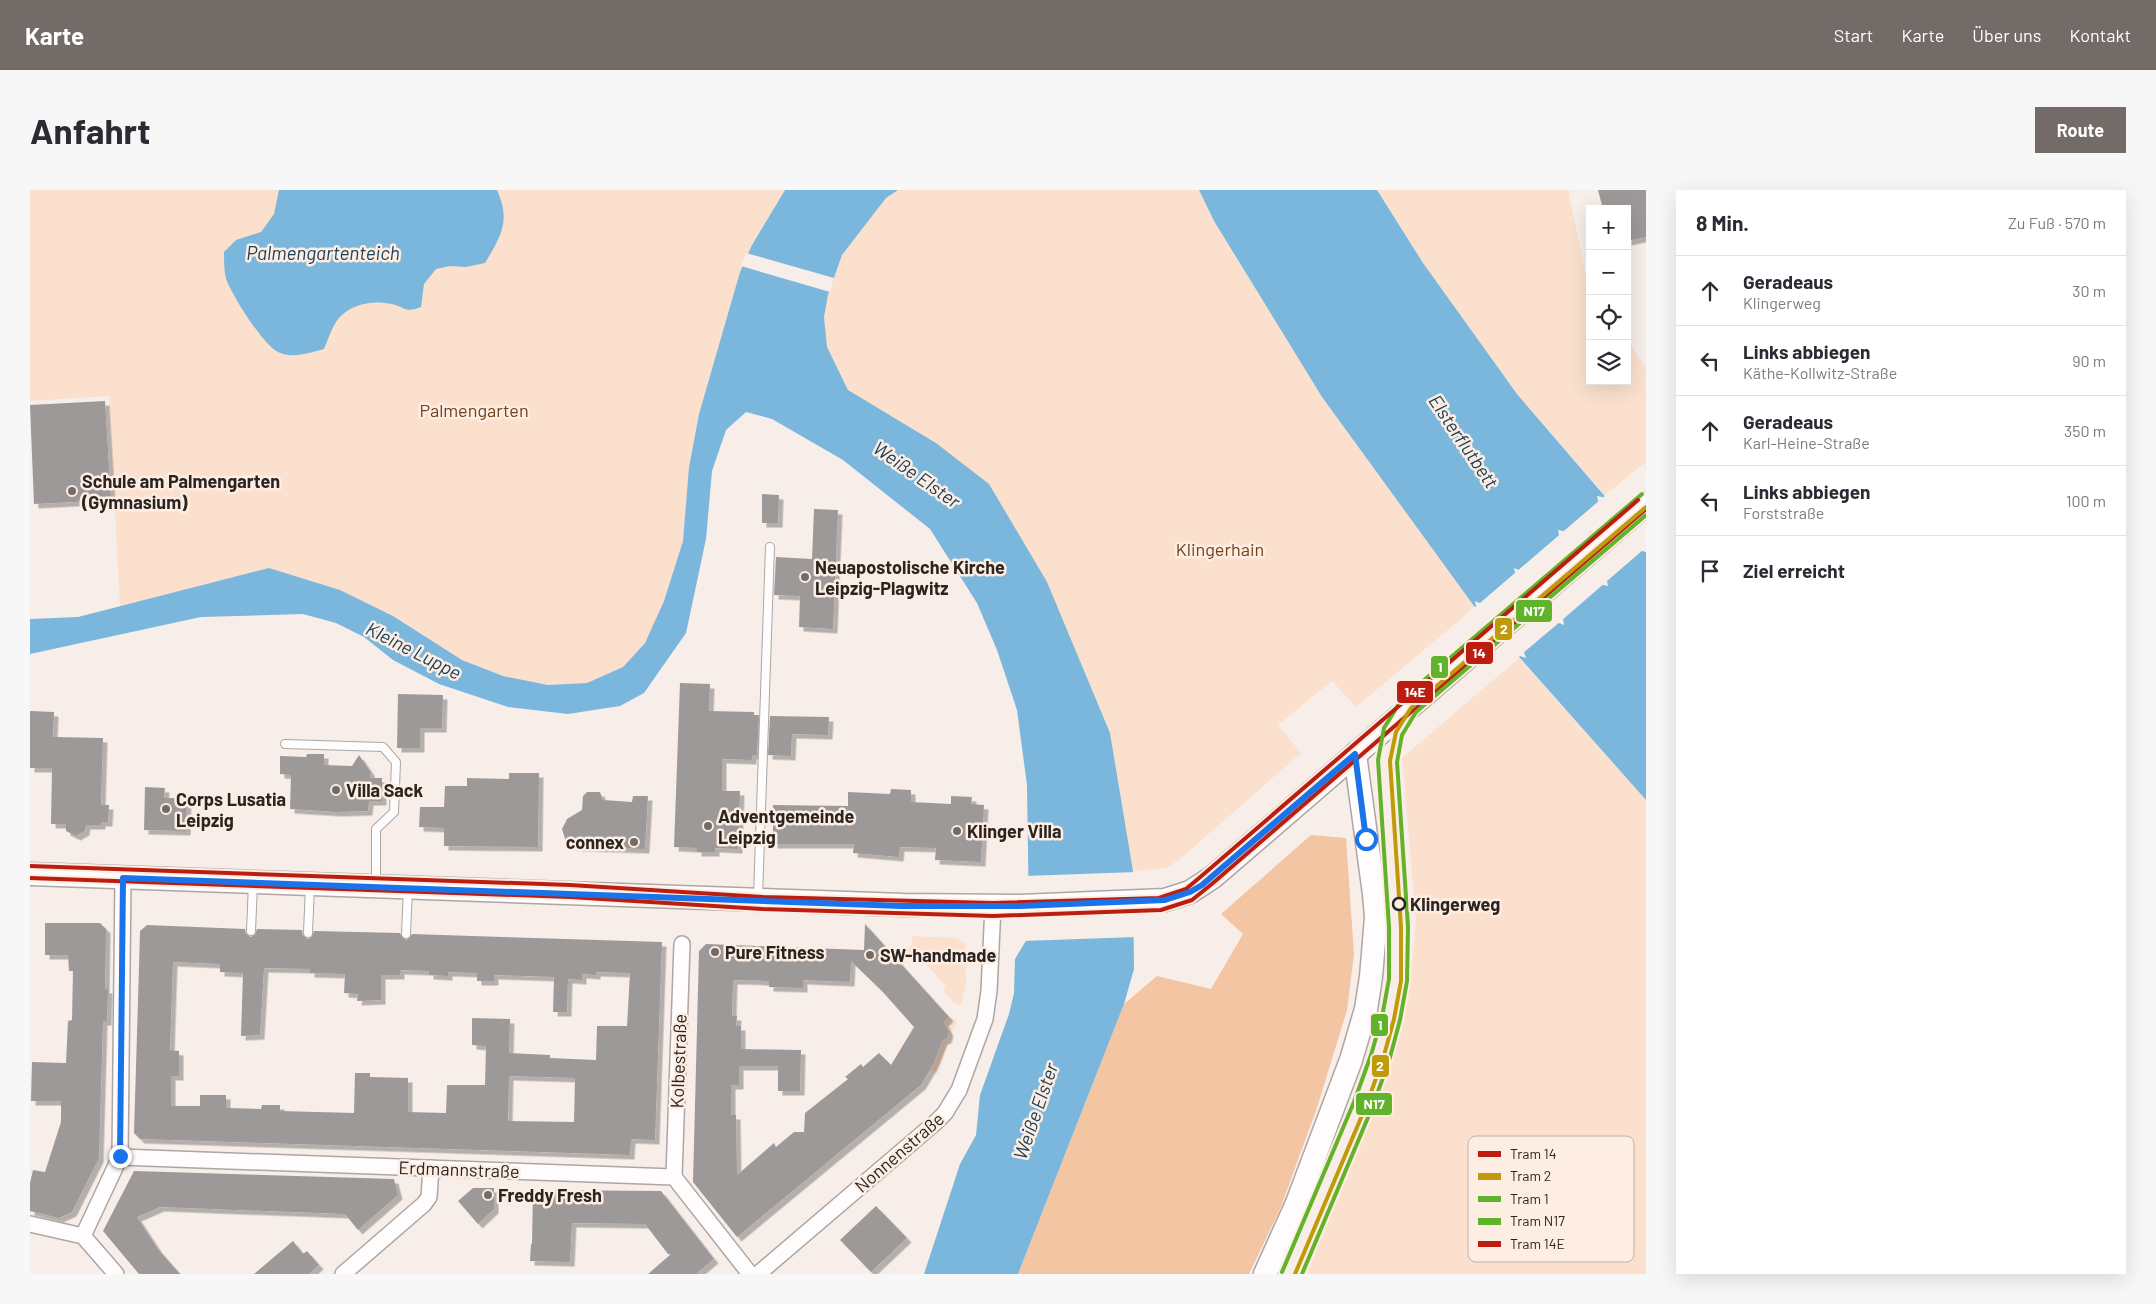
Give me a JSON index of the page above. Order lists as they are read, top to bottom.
{
  "streets": {
    "street": ["Kolbestraße", "Nonnenstraße", "Erdmannstraße"]
  },
  "crossings": [
    ["Kolbestraße", "Erdmannstraße"]
  ],
  "water": [
    "Palmengartenteich",
    "Elsterflutbett",
    "Weiße Elster",
    "Kleine Luppe"
  ],
  "parks": ["Palmengarten", "Klingerhain"],
  "places": [
    "Schule am Palmengarten (Gymnasium)",
    "Neuapostolische Kirche Leipzig-Plagwitz",
    "Villa Sack",
    "Corps Lusatia Leipzig",
    "Adventgemeinde Leipzig",
    "Klinger Villa",
    "connex",
    "Klingerweg",
    "Pure Fitness",
    "SW-handmade",
    "Freddy Fresh"
  ],
  "lines": [
    "tram line 1",
    "tram line 14E",
    "tram line 2",
    "tram line 14",
    "tram line N17"
  ],
  "legend": [
    "Tram 14",
    "Tram 2",
    "Tram 1",
    "Tram N17",
    "Tram 14E"
  ],
  "page": {
    "header": "Karte",
    "nav": [
      "Start",
      "Karte",
      "Über uns",
      "Kontakt"
    ],
    "buttons": "Route",
    "title": "Anfahrt",
    "heading": ["8 Min.", "Zu Fuß · 570 m"],
    "map_buttons": ["+", "−"],
    "list": [
      ["Geradeaus", "Klingerweg", "30 m"],
      ["Links abbiegen", "Käthe-Kollwitz-Straße", "90 m"],
      ["Geradeaus", "Karl-Heine-Straße", "350 m"],
      ["Links abbiegen", "Forststraße", "100 m"],
      "Ziel erreicht"
    ]
  }
}
